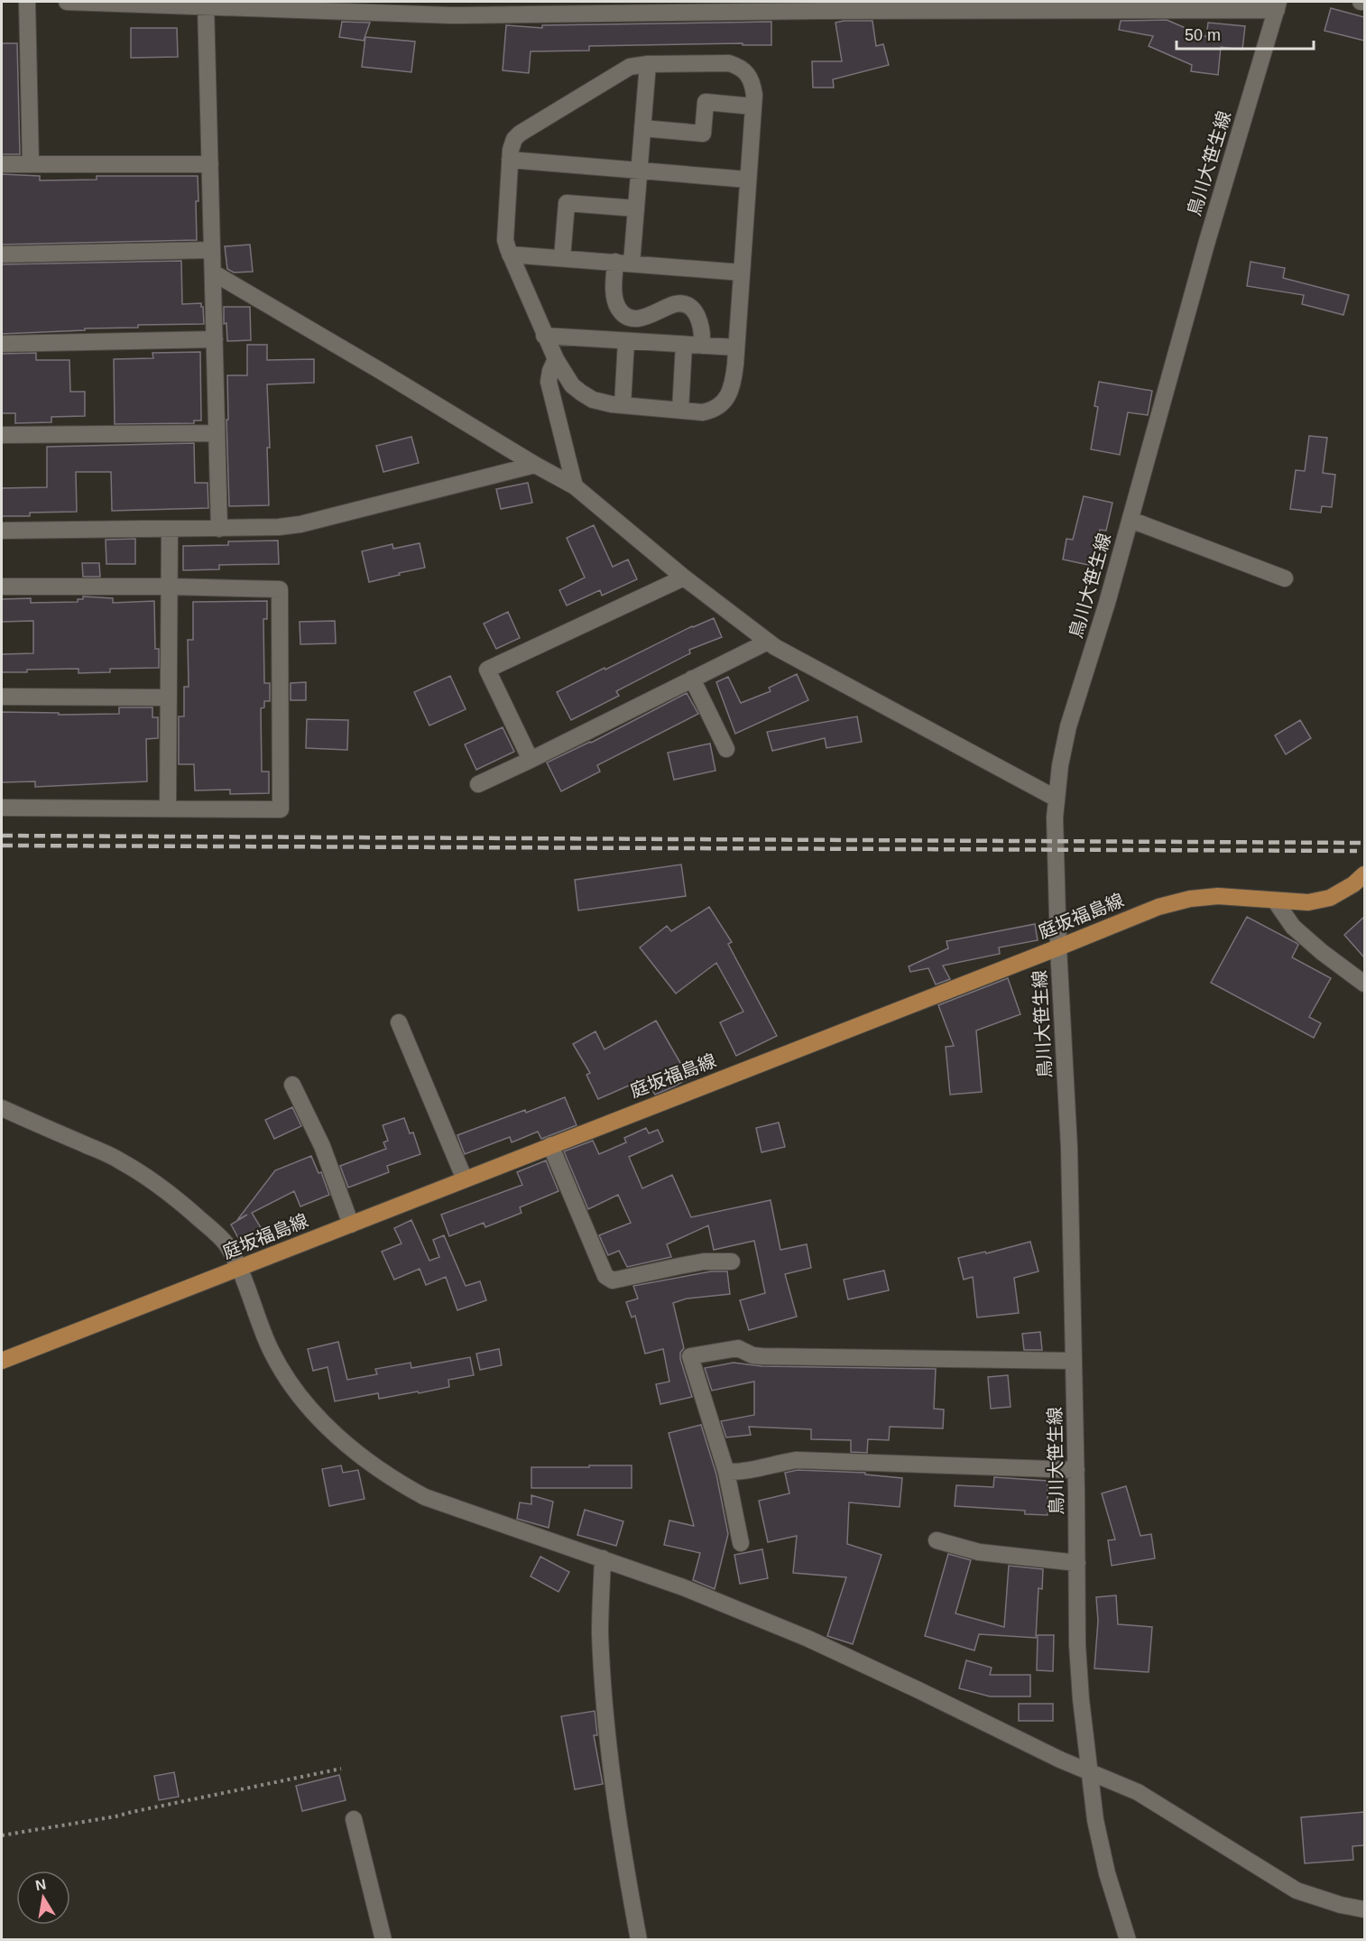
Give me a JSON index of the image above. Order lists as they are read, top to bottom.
{
  "streets": {
    "main road": ["庭坂福島線"],
    "street": ["鳥川大笹生線"]
  },
  "crossings": [
    ["鳥川大笹生線", "庭坂福島線"]
  ],
  "scale_bar": "50 m",
  "north": "top"
}
